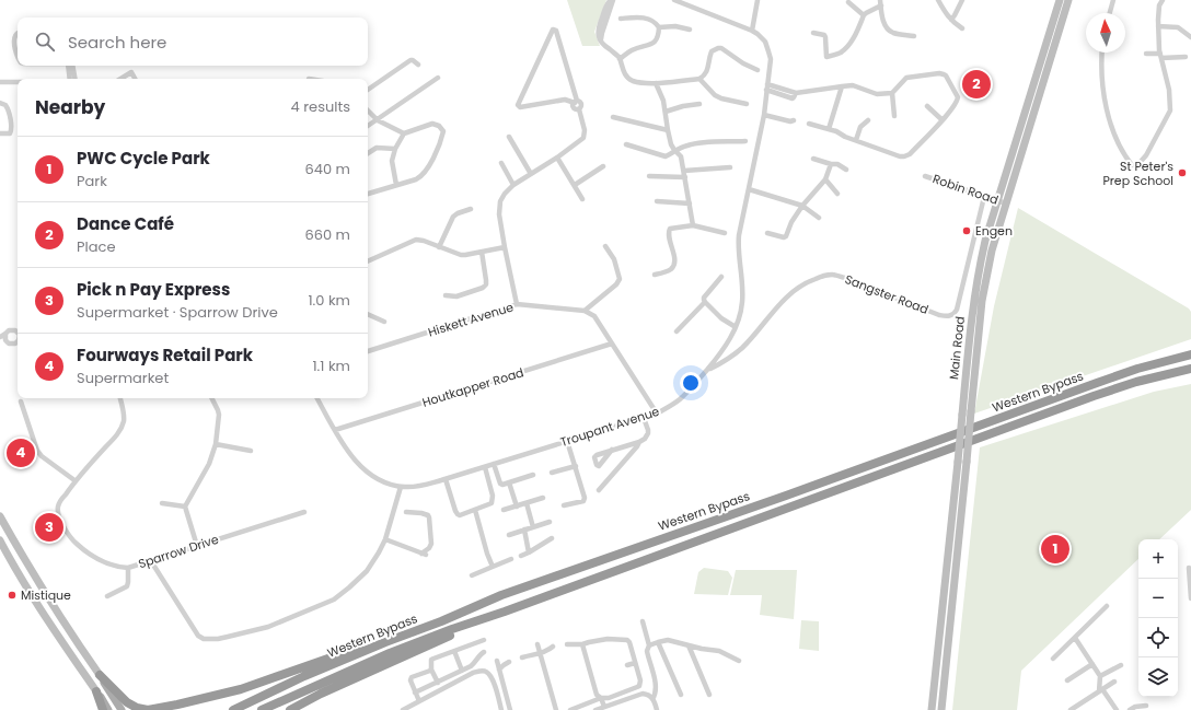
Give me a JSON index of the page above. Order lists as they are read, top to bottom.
{
  "streets": {
    "highway": ["Western Bypass"],
    "main road": ["Main Road"],
    "street": [
      "Robin Road",
      "Sangster Road",
      "Hiskett Avenue",
      "Houtkapper Road",
      "Troupant Avenue",
      "Sparrow Drive"
    ]
  },
  "crossings": [
    ["Robin Road", "Sangster Road"],
    ["Robin Road", "Main Road"],
    ["Sangster Road", "Troupant Avenue"],
    ["Houtkapper Road", "Troupant Avenue"]
  ],
  "places": ["St Peter's Prep School", "Engen", "Mistique"],
  "north": "top",
  "page": {
    "search": "Search here",
    "pins": [
      "2",
      "4",
      "3",
      "1"
    ],
    "heading": ["Nearby", "4 results"],
    "list": [
      {
        "mark": "1",
        "name": "PWC Cycle Park",
        "note": "Park",
        "value": "640 m"
      },
      {
        "mark": "2",
        "name": "Dance Café",
        "note": "Place",
        "value": "660 m"
      },
      {
        "mark": "3",
        "name": "Pick n Pay Express",
        "note": "Supermarket · Sparrow Drive",
        "value": "1.0 km"
      },
      {
        "mark": "4",
        "name": "Fourways Retail Park",
        "note": "Supermarket",
        "value": "1.1 km"
      }
    ],
    "map_buttons": ["+", "−"]
  }
}
